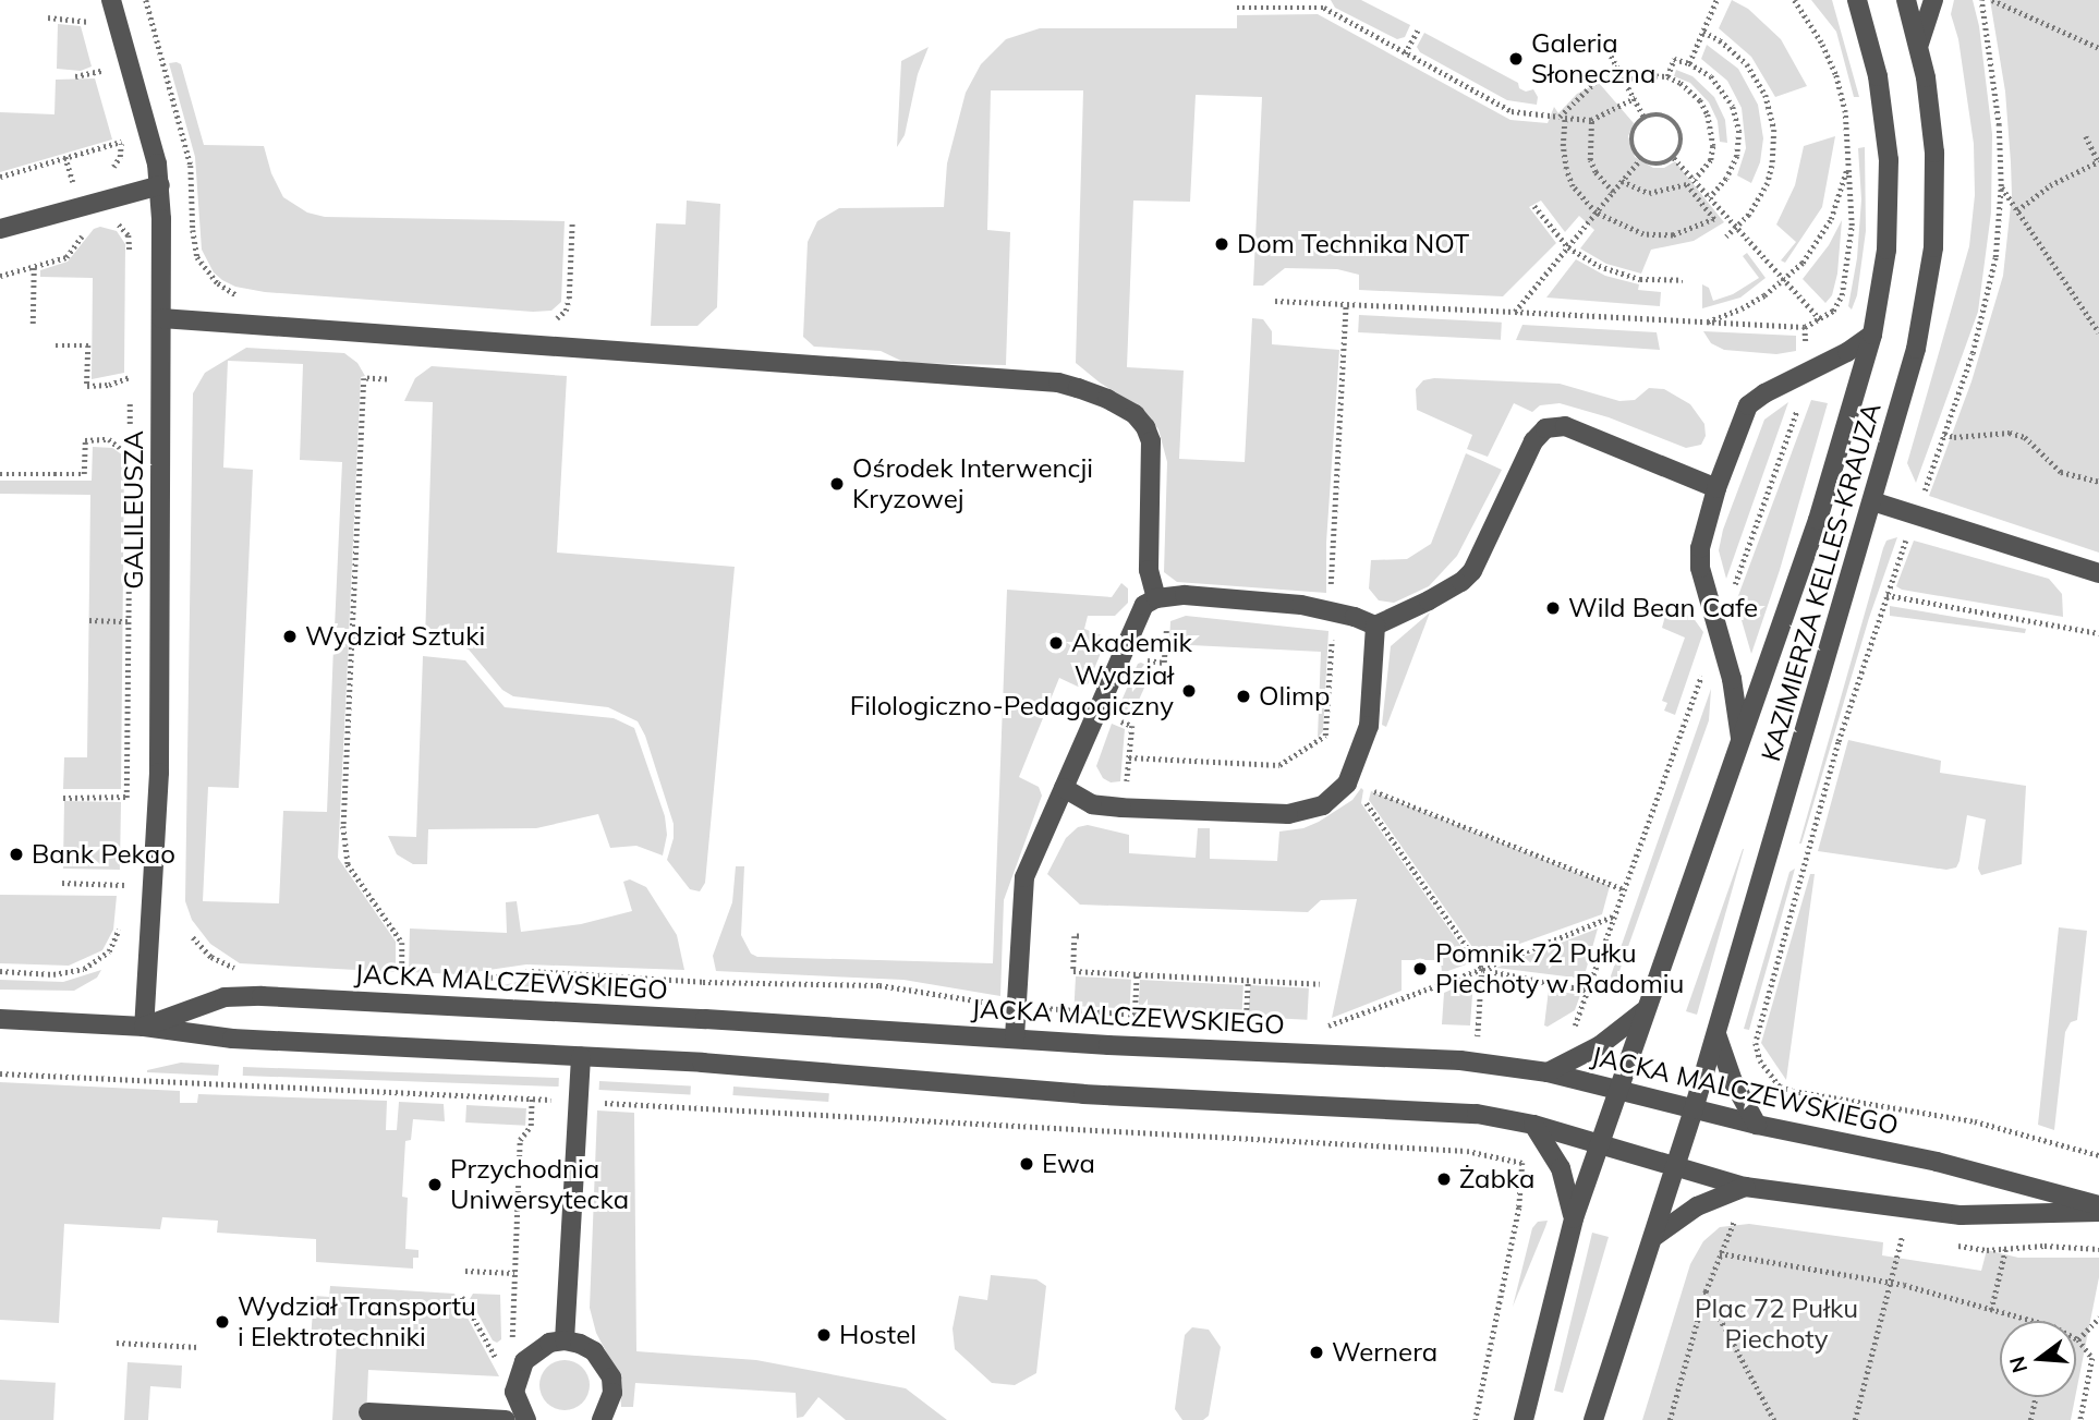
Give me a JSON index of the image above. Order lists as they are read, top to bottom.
{
  "streets": {
    "street": ["GALILEUSZA", "KAZIMIERZA KELLES-KRAUZA", "JACKA MALCZEWSKIEGO"]
  },
  "crossings": [
    ["GALILEUSZA", "JACKA MALCZEWSKIEGO"],
    ["KAZIMIERZA KELLES-KRAUZA", "JACKA MALCZEWSKIEGO"]
  ],
  "parks": ["Plac 72 Pułku Piechoty"],
  "places": [
    "Galeria Słoneczna",
    "Dom Technika NOT",
    "Ośrodek Interwencji Kryzowej",
    "Wild Bean Cafe",
    "Wydział Sztuki",
    "Akademik",
    "Wydział Filologiczno-Pedagogiczny",
    "Olimp",
    "Bank Pekao",
    "Pomnik 72 Pułku Piechoty w Radomiu",
    "Ewa",
    "Żabka",
    "Przychodnia Uniwersytecka",
    "Wydział Transportu i Elektrotechniki",
    "Hostel",
    "Wernera"
  ],
  "north": "left"
}
